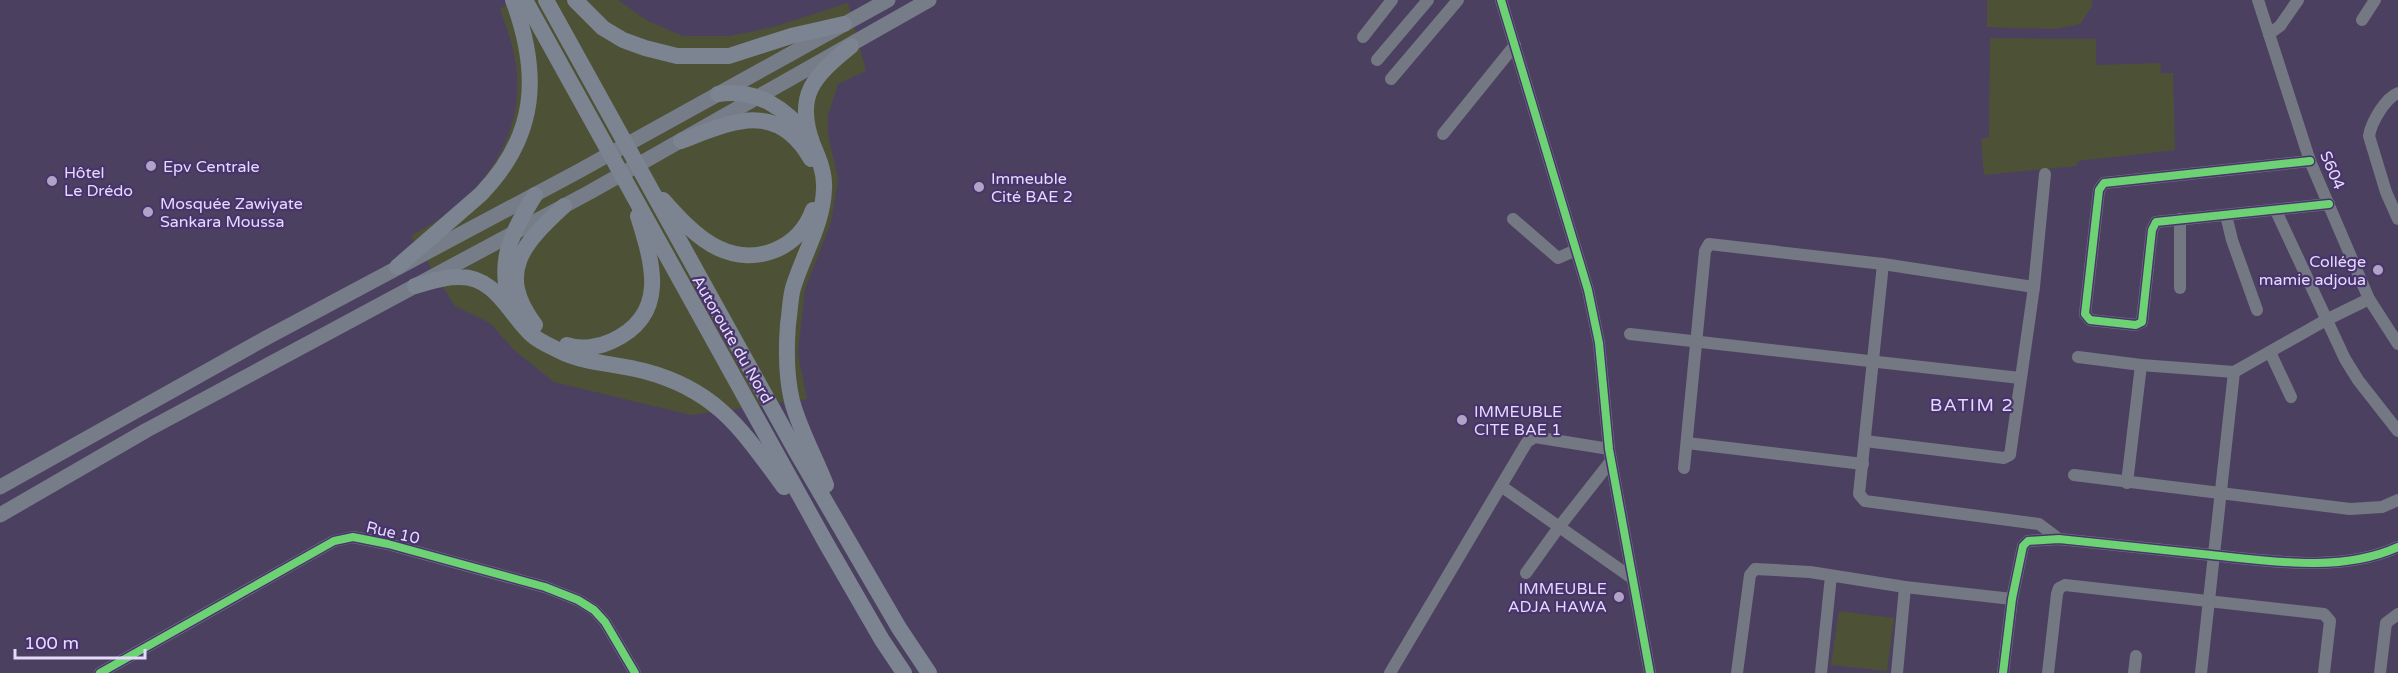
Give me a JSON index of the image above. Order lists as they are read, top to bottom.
{
  "streets": {
    "highway": ["Autoroute du Nord"],
    "street": ["S604", "Rue 10"]
  },
  "districts": ["BATIM 2"],
  "places": [
    "Epv Centrale",
    "Hôtel Le Drédo",
    "Immeuble Cité BAE 2",
    "Mosquée Zawiyate Sankara Moussa",
    "Collége mamie adjoua",
    "IMMEUBLE CITE BAE 1",
    "IMMEUBLE ADJA HAWA"
  ],
  "scale_bar": "100 m"
}
